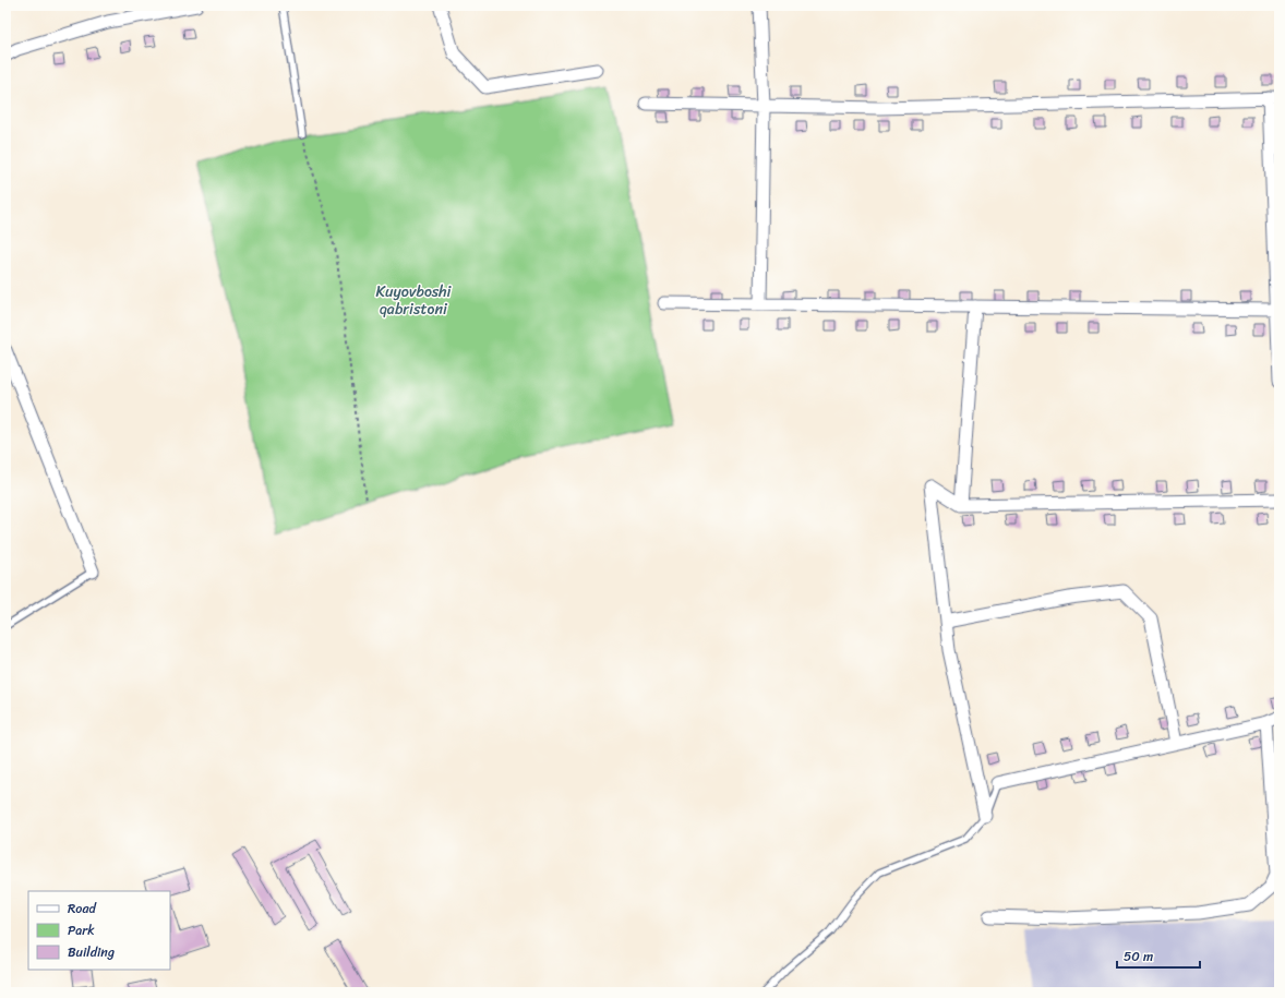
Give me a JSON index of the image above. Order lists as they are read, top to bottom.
{
  "parks": ["Kuyovboshi qabristoni"],
  "legend": ["Road", "Park", "Building"],
  "scale_bar": "50 m"
}
